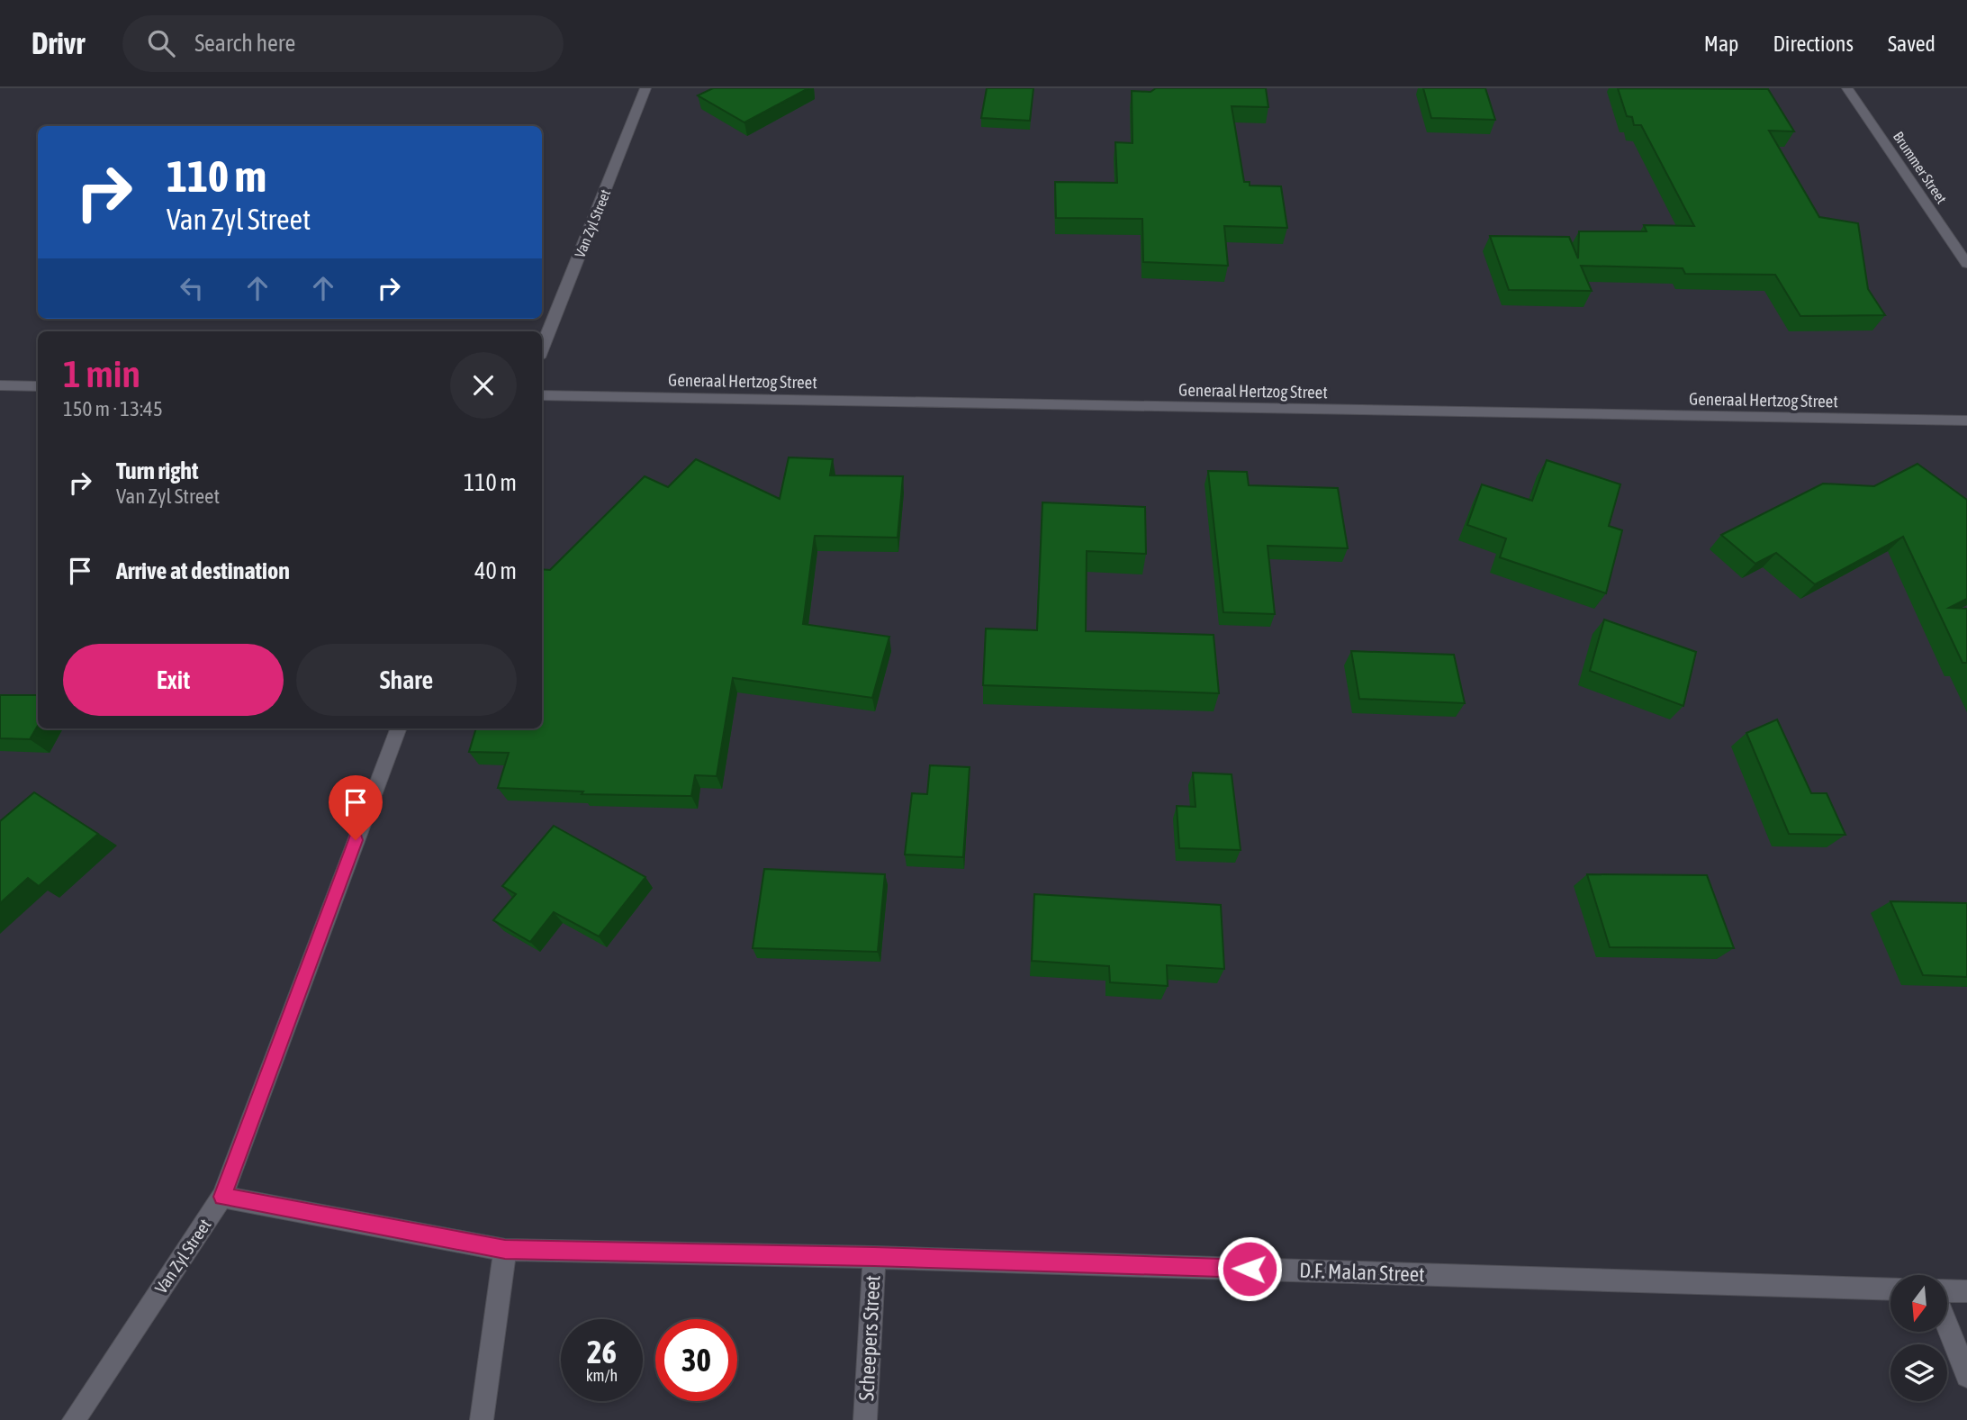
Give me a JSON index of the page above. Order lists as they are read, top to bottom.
{
  "streets": {
    "street": [
      "Brummer Street",
      "Van Zyl Street",
      "Generaal Hertzog Street",
      "D.F. Malan Street",
      "Scheepers Street"
    ]
  },
  "crossings": [
    ["Van Zyl Street", "D.F. Malan Street"],
    ["D.F. Malan Street", "Scheepers Street"]
  ],
  "north": "bottom",
  "page": {
    "header": "Drivr",
    "search": "Search here",
    "nav": ["Map", "Directions", "Saved"],
    "turn": ["110 m", "Van Zyl Street"],
    "heading": ["1 min", "150 m · 13:45"],
    "list": [
      {
        "name": "Turn right",
        "note": "Van Zyl Street",
        "value": "110 m"
      },
      {
        "name": "Arrive at destination",
        "value": "40 m"
      }
    ],
    "buttons": ["Exit", "Share"],
    "speed": "26 km/h",
    "limit": "30"
  }
}
